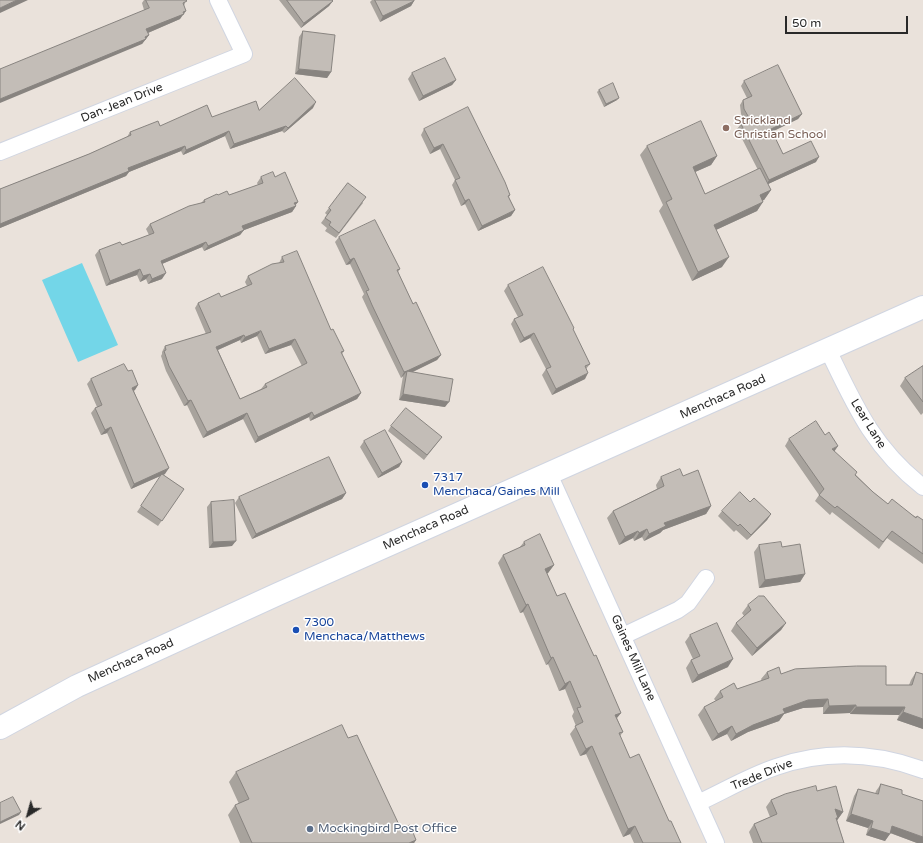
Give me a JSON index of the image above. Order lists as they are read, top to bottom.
{
  "streets": {
    "main road": ["Menchaca Road"],
    "street": [
      "Dan-Jean Drive",
      "Lear Lane",
      "Gaines Mill Lane",
      "Trede Drive"
    ]
  },
  "crossings": [
    ["Menchaca Road", "Lear Lane"],
    ["Menchaca Road", "Gaines Mill Lane"],
    ["Gaines Mill Lane", "Trede Drive"]
  ],
  "places": [
    "Strickland Christian School",
    "7317 Menchaca/Gaines Mill",
    "7300 Menchaca/Matthews",
    "Mockingbird Post Office"
  ],
  "scale_bar": "50 m",
  "north": "bottom left"
}
